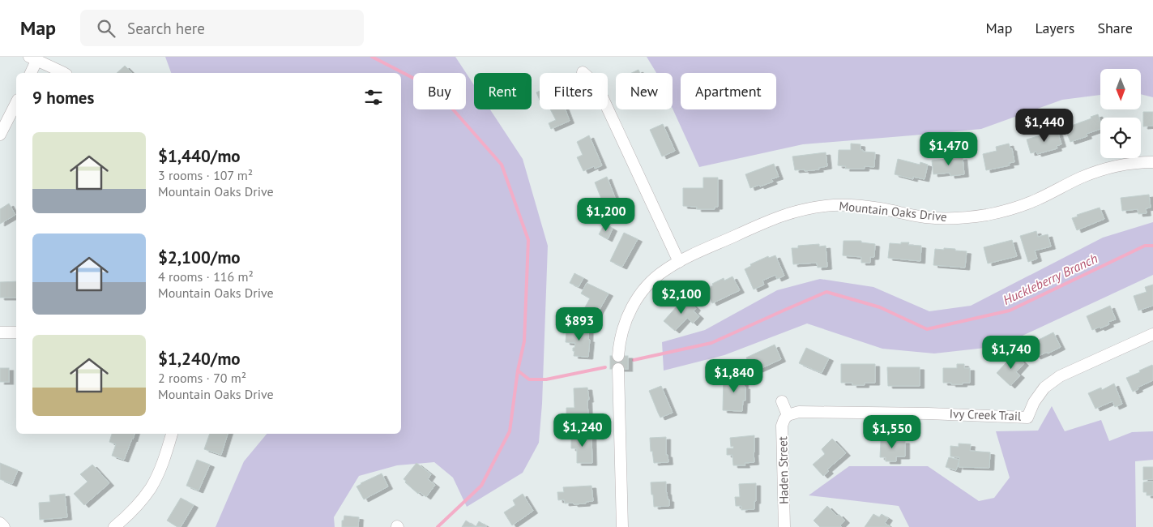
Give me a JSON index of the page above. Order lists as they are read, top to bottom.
{
  "streets": {
    "street": ["Mountain Oaks Drive", "Ivy Creek Trail", "Haden Street"]
  },
  "crossings": [
    ["Ivy Creek Trail", "Haden Street"]
  ],
  "water": ["Huckleberry Branch"],
  "north": "bottom",
  "page": {
    "header": "Map",
    "search": "Search here",
    "nav": ["Map", "Layers", "Share"],
    "chip": [
      "Buy",
      "Rent",
      "Filters",
      "New",
      "Apartment"
    ],
    "heading": "9 homes",
    "price": [
      "$1,440",
      "$1,470",
      "$1,200",
      "$2,100",
      "$893",
      "$1,740",
      "$1,840",
      "$1,240",
      "$1,550"
    ],
    "list": [
      {
        "name": "$1,440/mo",
        "note": "3 rooms · 107 m² · Mountain Oaks Drive"
      },
      {
        "name": "$2,100/mo",
        "note": "4 rooms · 116 m² · Mountain Oaks Drive"
      },
      {
        "name": "$1,240/mo",
        "note": "2 rooms · 70 m² · Mountain Oaks Drive"
      }
    ]
  }
}
